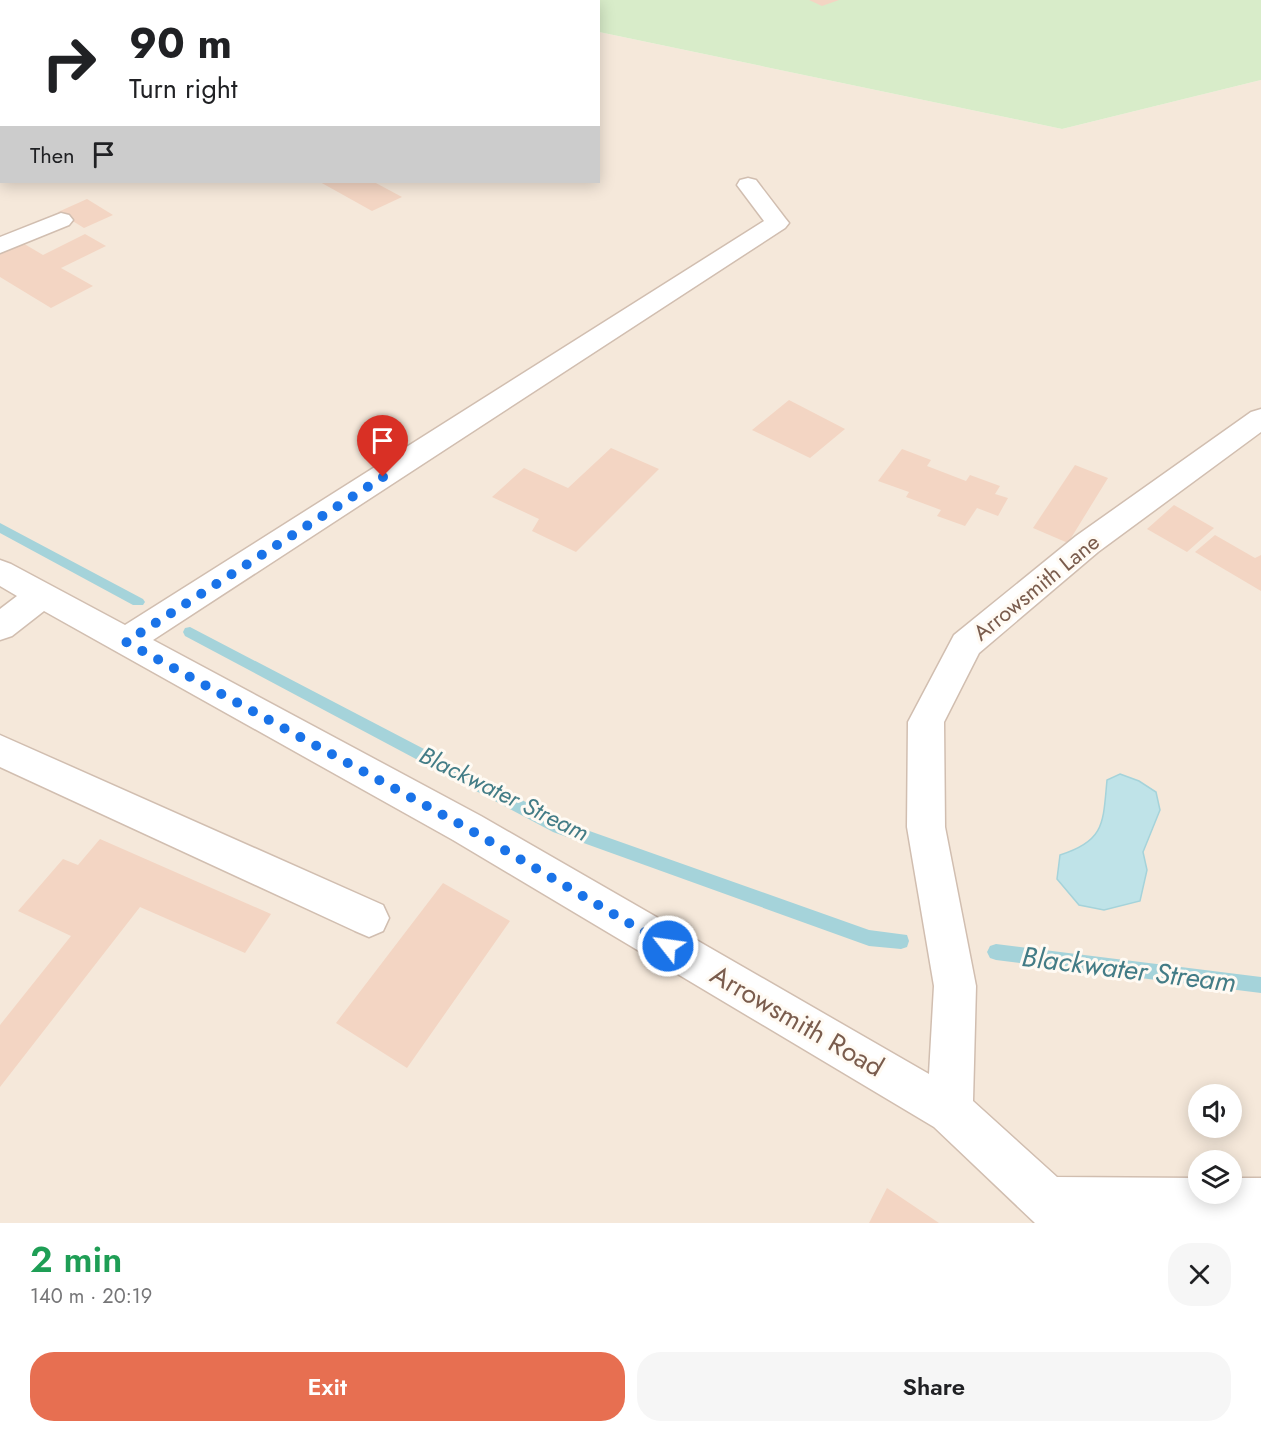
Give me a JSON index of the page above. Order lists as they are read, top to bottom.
{
  "streets": {
    "street": ["Arrowsmith Lane", "Arrowsmith Road"]
  },
  "crossings": [
    ["Arrowsmith Lane", "Arrowsmith Road"]
  ],
  "water": ["Blackwater Stream"],
  "page": {
    "turn": ["90 m", "Turn right"],
    "then": "Then",
    "heading": ["2 min", "140 m · 20:19"],
    "buttons": ["Exit", "Share"]
  }
}
